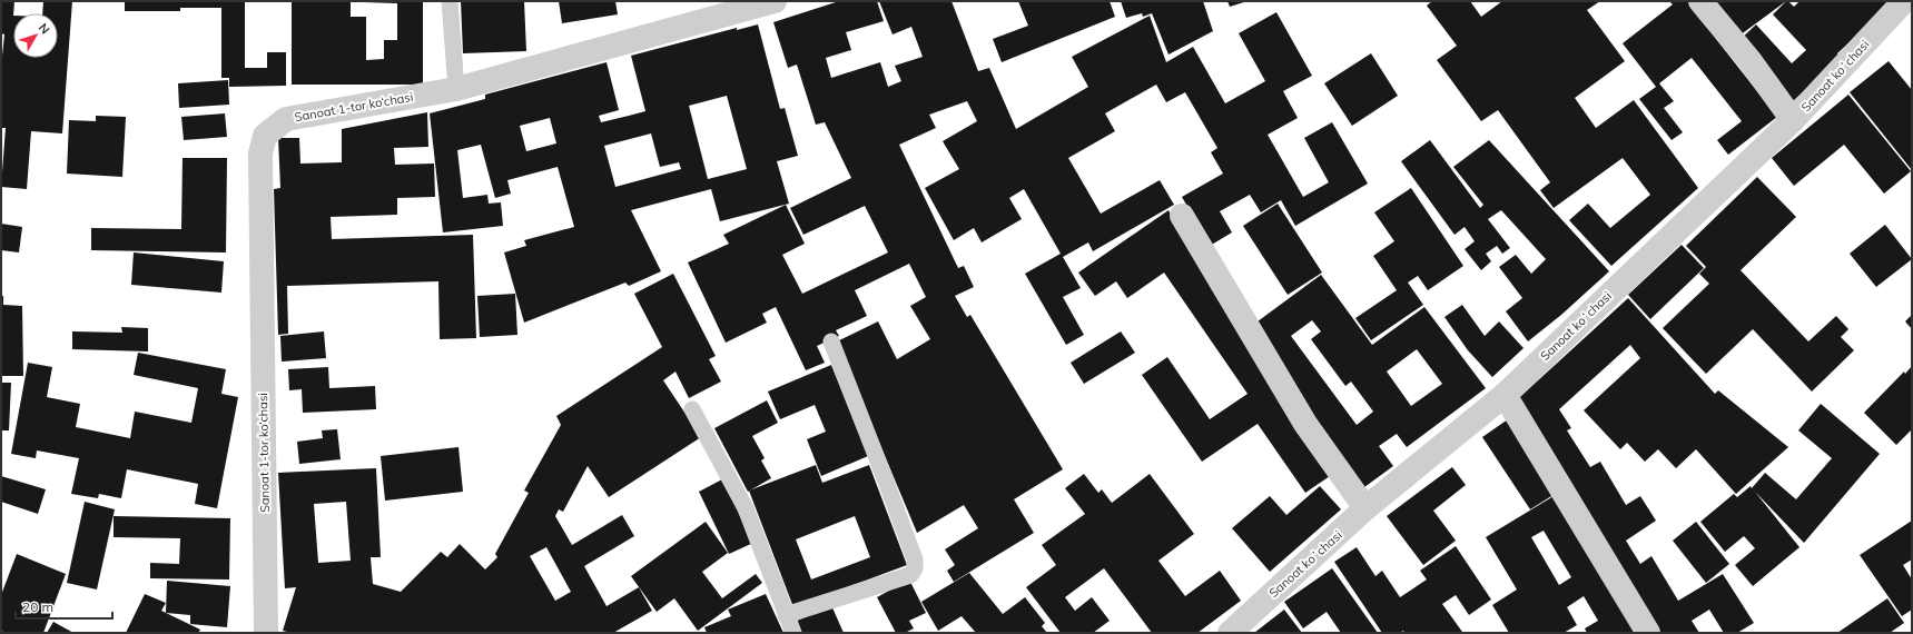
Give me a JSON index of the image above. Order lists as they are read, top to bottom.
{
  "streets": {
    "street": ["Sanoat koʻchasi", "Sanoat 1-tor ko‘chasi"]
  },
  "scale_bar": "20 m",
  "north": "top right"
}
